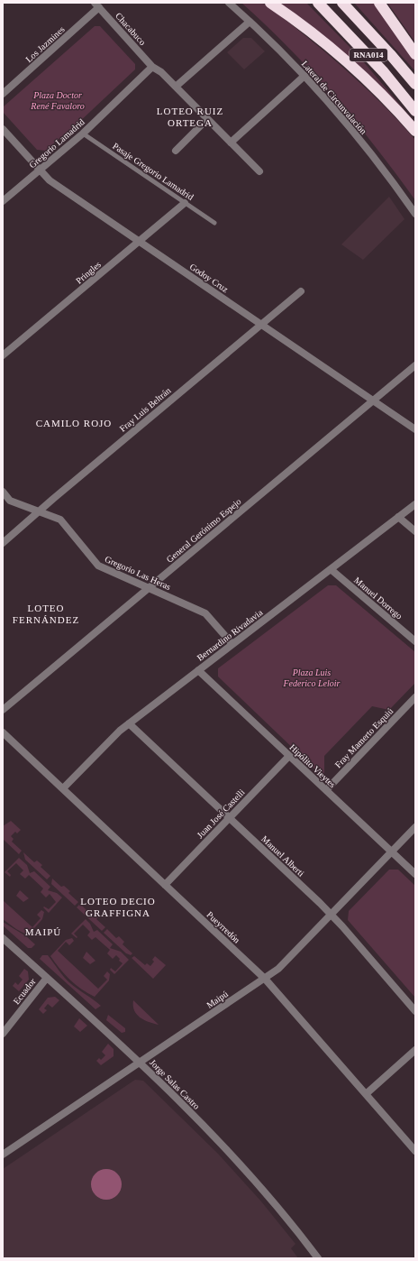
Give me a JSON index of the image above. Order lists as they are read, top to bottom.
{
  "streets": {
    "highway": ["RNA014"],
    "street": [
      "Chacabuco",
      "Los Jazmines",
      "Lateral de Circunvalación",
      "Gregorio Lamadrid",
      "Pringles",
      "Godoy Cruz",
      "Fray Luis Beltrán",
      "General Gerónimo Espejo",
      "Gregorio Las Heras",
      "Manuel Dorrego",
      "Bernardino Rivadavia",
      "Fray Mamerto Esquiú",
      "Hipólito Vieytes",
      "Juan José Castelli",
      "Manuel Alberti",
      "Pueyrredón",
      "Ecuador",
      "Maipú",
      "Jorge Salas Castro"
    ],
    "lane": ["Pasaje Gregorio Lamadrid"]
  },
  "crossings": [
    ["Chacabuco", "Los Jazmines"],
    ["Chacabuco", "Gregorio Lamadrid"],
    ["Gregorio Lamadrid", "Pasaje Gregorio Lamadrid"],
    ["Gregorio Lamadrid", "Godoy Cruz"],
    ["Pasaje Gregorio Lamadrid", "Pringles"],
    ["Pringles", "Godoy Cruz"],
    ["Godoy Cruz", "Fray Luis Beltrán"],
    ["Godoy Cruz", "General Gerónimo Espejo"],
    ["Fray Luis Beltrán", "Gregorio Las Heras"],
    ["General Gerónimo Espejo", "Gregorio Las Heras"],
    ["Gregorio Las Heras", "Bernardino Rivadavia"],
    ["Manuel Dorrego", "Bernardino Rivadavia"],
    ["Bernardino Rivadavia", "Hipólito Vieytes"],
    ["Bernardino Rivadavia", "Manuel Alberti"],
    ["Bernardino Rivadavia", "Pueyrredón"],
    ["Fray Mamerto Esquiú", "Hipólito Vieytes"],
    ["Hipólito Vieytes", "Juan José Castelli"],
    ["Hipólito Vieytes", "Maipú"],
    ["Juan José Castelli", "Manuel Alberti"],
    ["Juan José Castelli", "Pueyrredón"],
    ["Manuel Alberti", "Maipú"],
    ["Pueyrredón", "Maipú"],
    ["Ecuador", "Jorge Salas Castro"],
    ["Maipú", "Jorge Salas Castro"]
  ],
  "districts": [
    "LOTEO RUIZ ORTEGA",
    "CAMILO ROJO",
    "LOTEO FERNÁNDEZ",
    "LOTEO DECIO GRAFFIGNA",
    "MAIPÚ"
  ],
  "parks": ["Plaza Doctor René Favaloro", "Plaza Luis Federico Leloir"]
}
